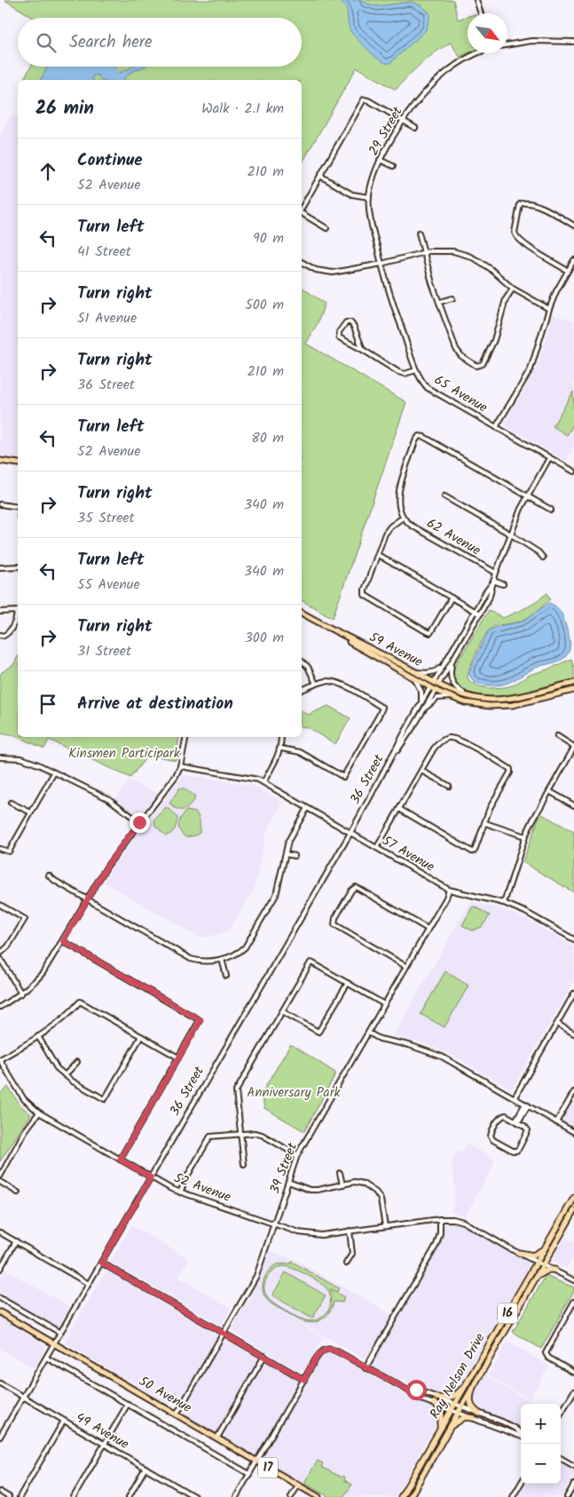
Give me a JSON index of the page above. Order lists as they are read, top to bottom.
{
  "streets": {
    "highway": ["16", "Ray Nelson Drive"],
    "main road": ["59 Avenue", "50 Avenue", "17"],
    "street": [
      "29 Street",
      "65 Avenue",
      "62 Avenue",
      "36 Street",
      "57 Avenue",
      "39 Street",
      "52 Avenue",
      "49 Avenue"
    ]
  },
  "crossings": [
    ["29 Street", "65 Avenue"],
    ["65 Avenue", "36 Street"],
    ["62 Avenue", "36 Street"],
    ["59 Avenue", "36 Street"],
    ["36 Street", "57 Avenue"],
    ["36 Street", "52 Avenue"],
    ["36 Street", "50 Avenue"],
    ["36 Street", "49 Avenue"],
    ["57 Avenue", "39 Street"],
    ["39 Street", "52 Avenue"],
    ["39 Street", "50 Avenue"],
    ["52 Avenue", "Ray Nelson Drive"]
  ],
  "parks": ["Kinsmen Participark", "Anniversary Park"],
  "north": "bottom right",
  "page": {
    "search": "Search here",
    "heading": ["26 min", "Walk · 2.1 km"],
    "list": [
      ["Continue", "52 Avenue", "210 m"],
      ["Turn left", "41 Street", "90 m"],
      ["Turn right", "51 Avenue", "500 m"],
      ["Turn right", "36 Street", "210 m"],
      ["Turn left", "52 Avenue", "80 m"],
      ["Turn right", "35 Street", "340 m"],
      ["Turn left", "55 Avenue", "340 m"],
      ["Turn right", "31 Street", "300 m"],
      "Arrive at destination"
    ],
    "map_buttons": ["+", "−"]
  }
}
